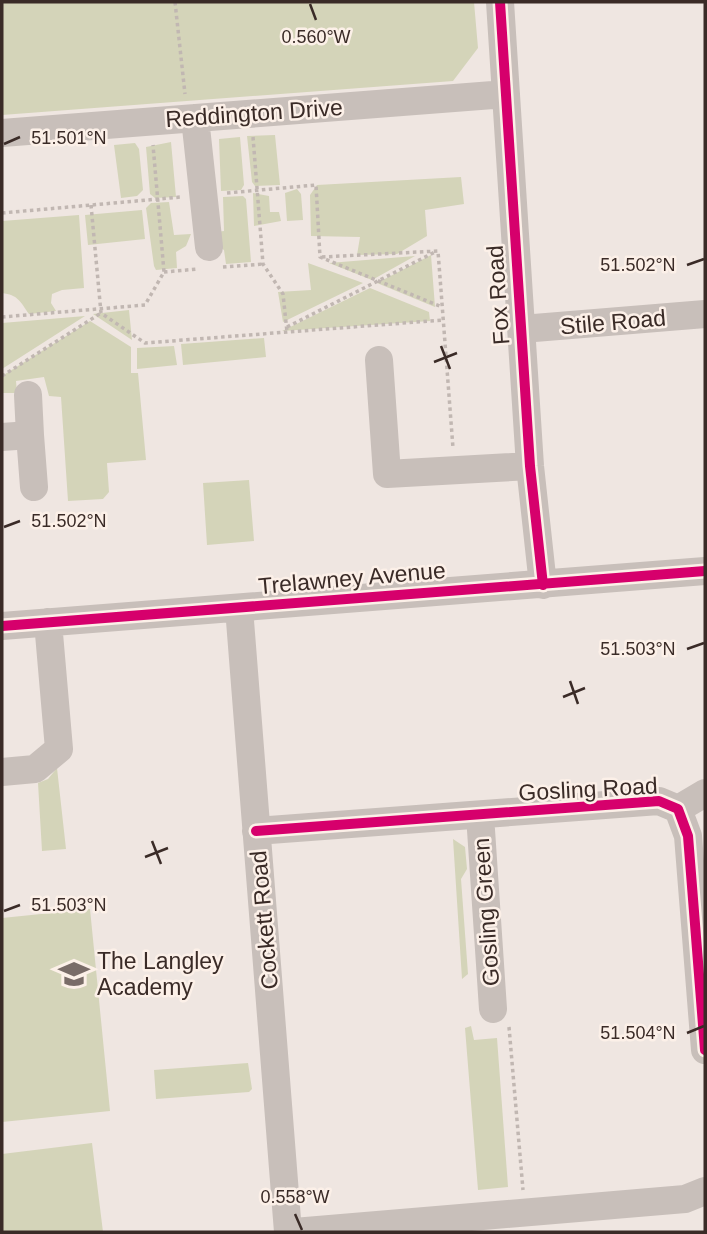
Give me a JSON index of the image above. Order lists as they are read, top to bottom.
{
  "streets": {
    "street": [
      "Reddington Drive",
      "Fox Road",
      "Stile Road",
      "Trelawney Avenue",
      "Gosling Road",
      "Gosling Green",
      "Cockett Road"
    ]
  },
  "crossings": [
    ["Reddington Drive", "Fox Road"],
    ["Fox Road", "Stile Road"],
    ["Fox Road", "Trelawney Avenue"],
    ["Trelawney Avenue", "Cockett Road"],
    ["Gosling Road", "Gosling Green"],
    ["Gosling Road", "Cockett Road"]
  ],
  "places": {
    "school or university": ["The Langley Academy"]
  },
  "coordinates": [
    "0.560°W",
    "51.501°N",
    "51.502°N",
    "51.503°N",
    "51.504°N",
    "0.558°W"
  ]
}
